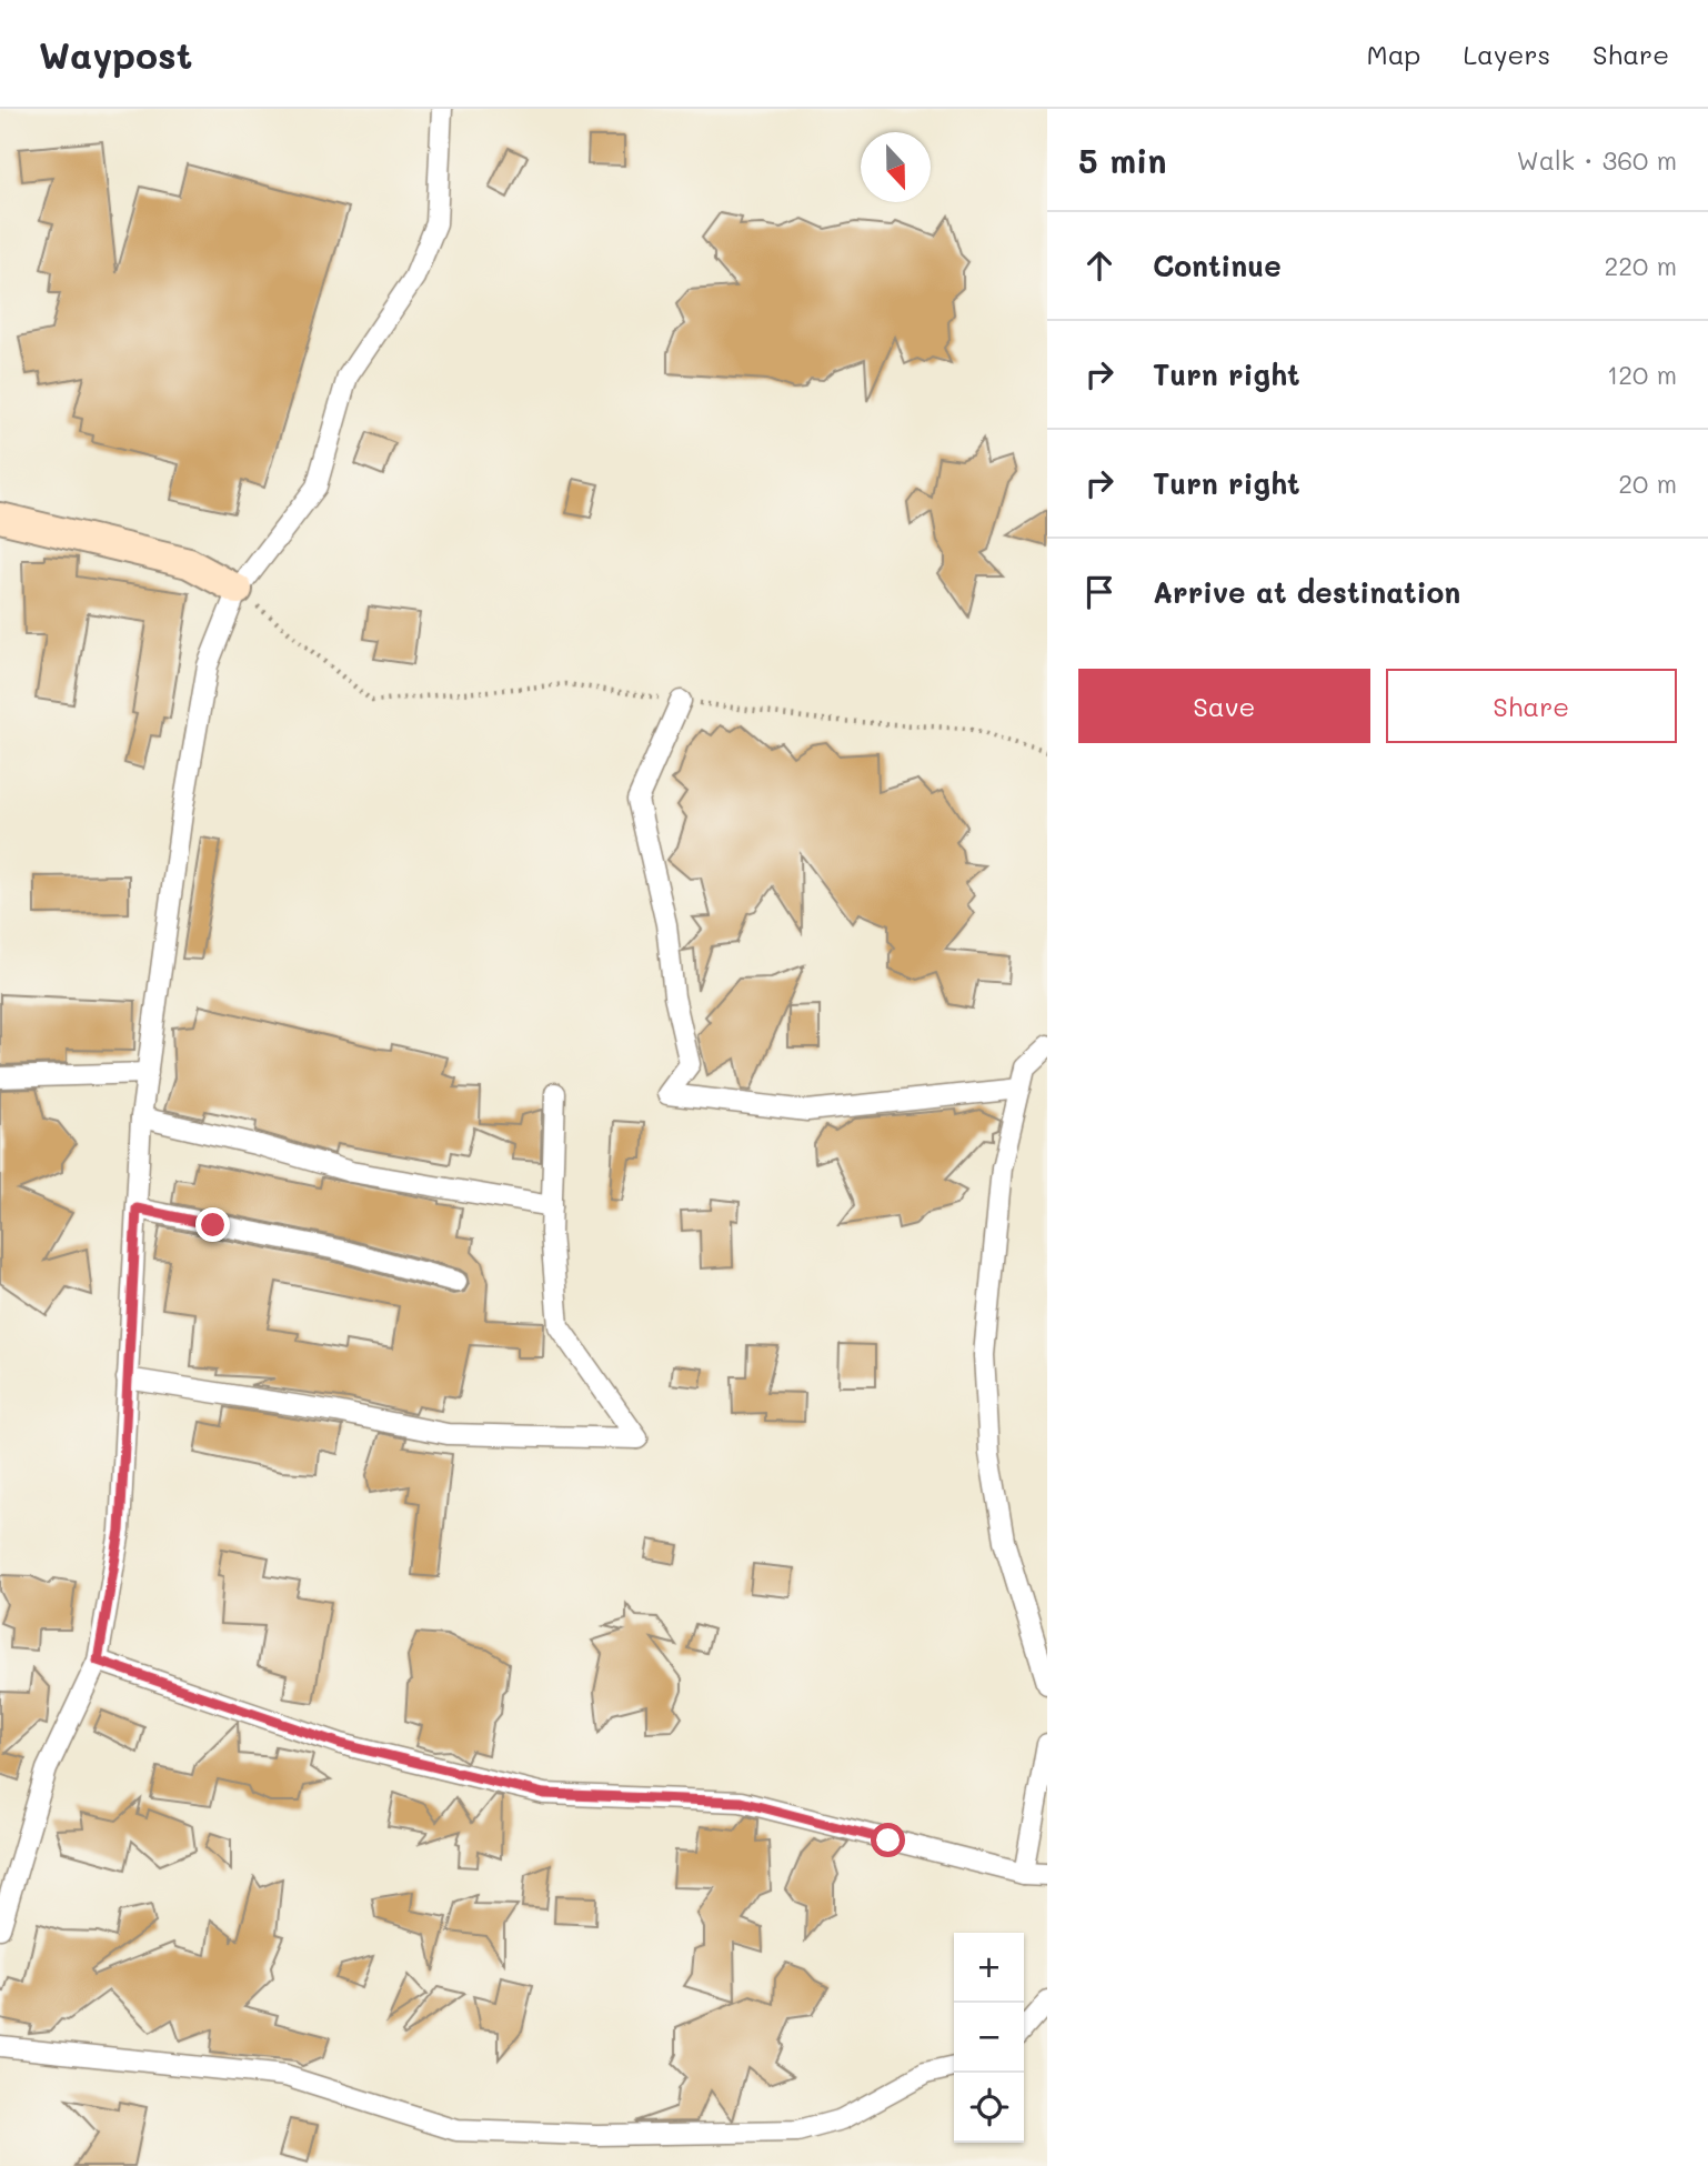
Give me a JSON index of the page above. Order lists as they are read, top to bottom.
{
  "north": "bottom",
  "page": {
    "header": "Waypost",
    "nav": ["Map", "Layers", "Share"],
    "heading": ["5 min", "Walk · 360 m"],
    "list": [
      ["Continue", "220 m"],
      ["Turn right", "120 m"],
      ["Turn right", "20 m"],
      "Arrive at destination"
    ],
    "buttons": ["Save", "Share"],
    "map_buttons": ["+", "−"]
  }
}
